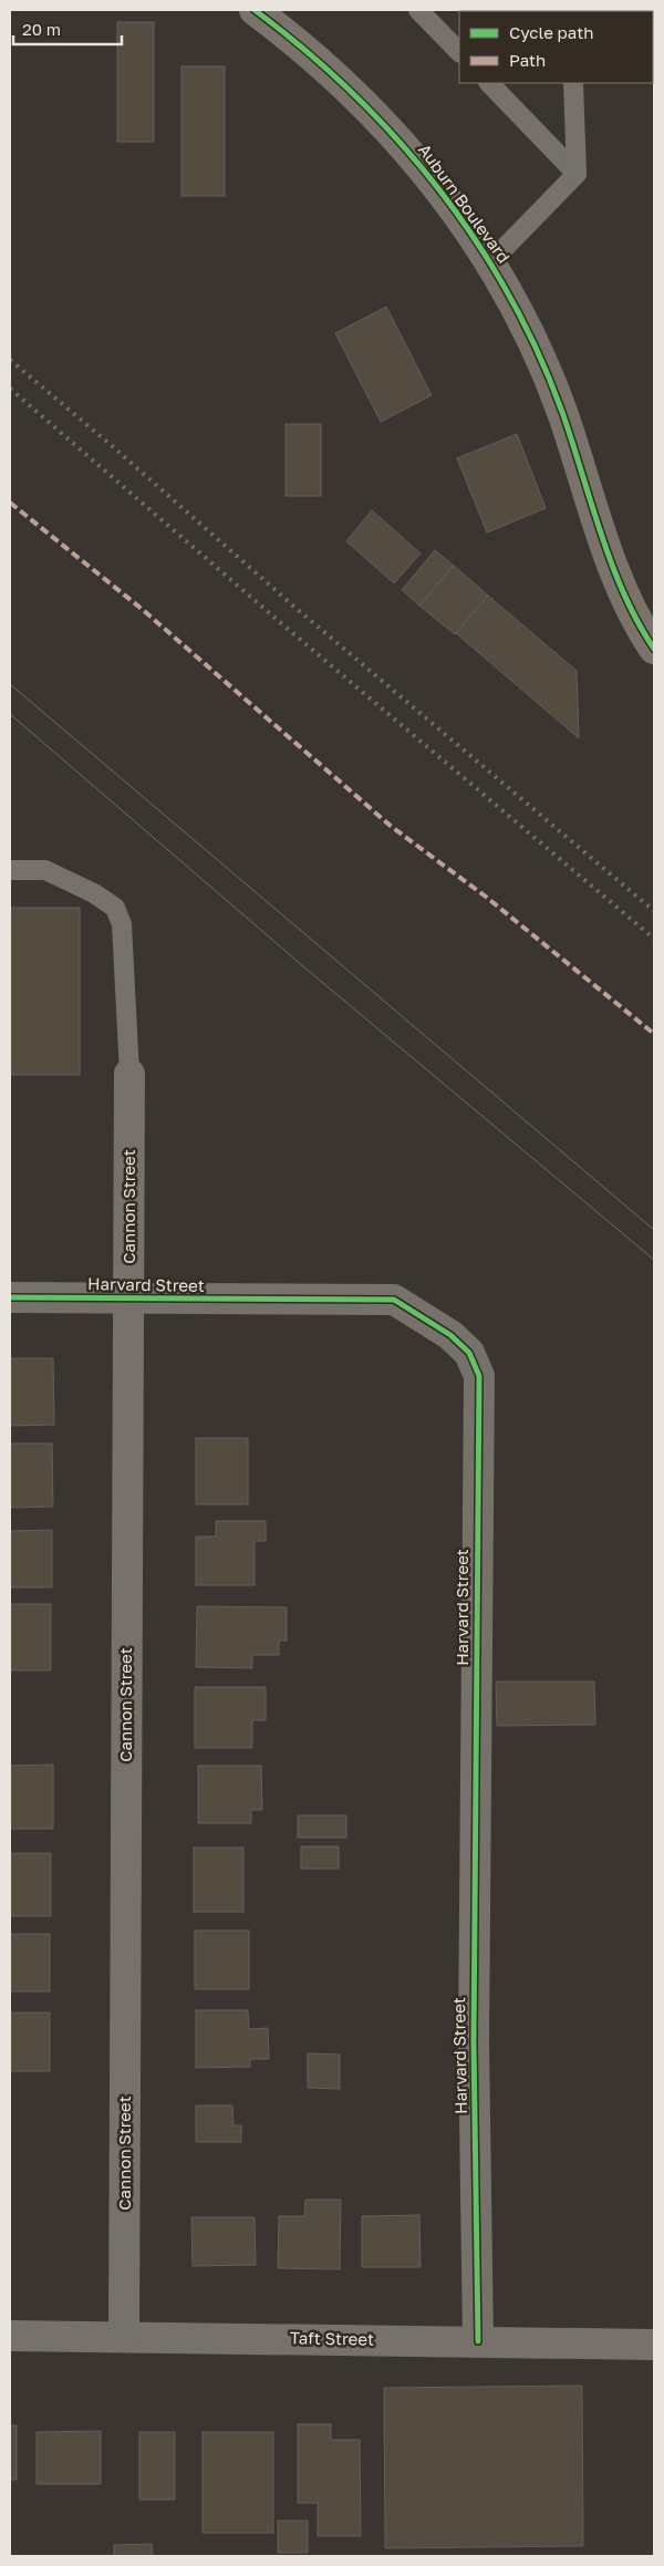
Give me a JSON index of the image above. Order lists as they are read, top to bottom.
{
  "streets": {
    "street": [
      "Auburn Boulevard",
      "Cannon Street",
      "Harvard Street",
      "Taft Street"
    ]
  },
  "crossings": [
    ["Cannon Street", "Harvard Street"],
    ["Cannon Street", "Taft Street"],
    ["Harvard Street", "Taft Street"]
  ],
  "legend": ["Cycle path", "Path"],
  "scale_bar": "20 m"
}
